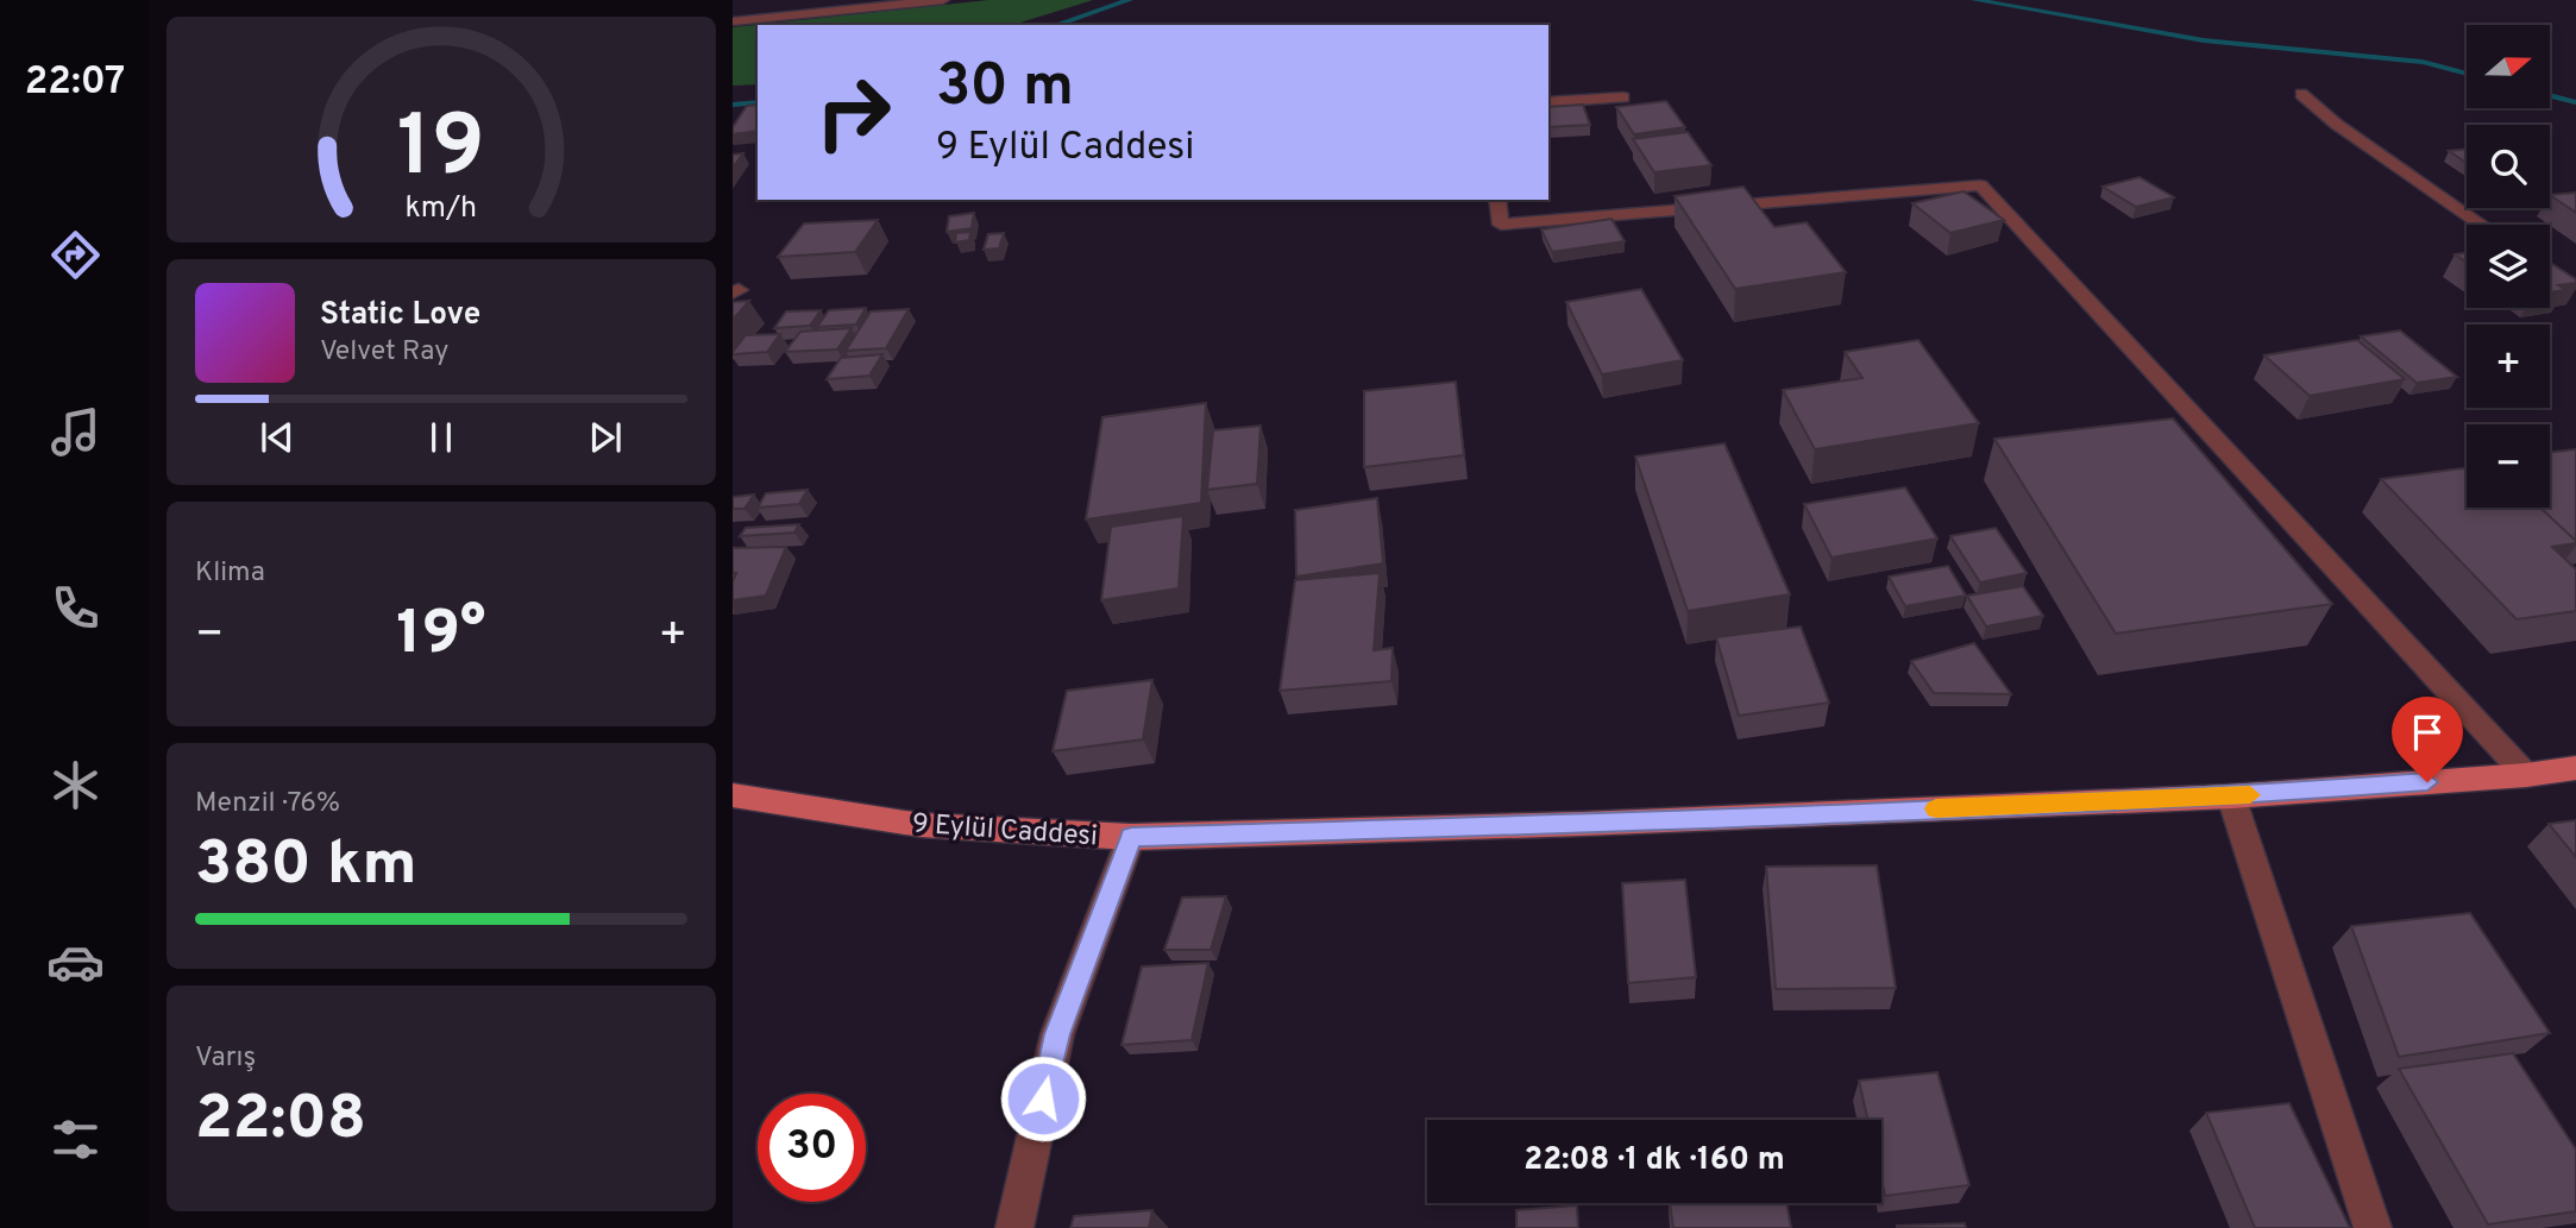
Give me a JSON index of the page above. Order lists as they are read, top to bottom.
{
  "streets": {
    "main road": ["9 Eylül Caddesi"]
  },
  "north": "right",
  "page": {
    "tabs": "22:07",
    "map_buttons": ["+", "−"],
    "turn": ["30 m", "9 Eylül Caddesi"],
    "song": ["Static Love", "Velvet Ray"],
    "tile": [
      "Klima",
      ["Menzil · 76%", "380 km"],
      ["Varış", "22:08"]
    ],
    "heat": ["−", "19°", "+"],
    "limit": "30",
    "trip": "22:08 · 1 dk · 160 m",
    "gauge": ["19", "km/h"]
  }
}
